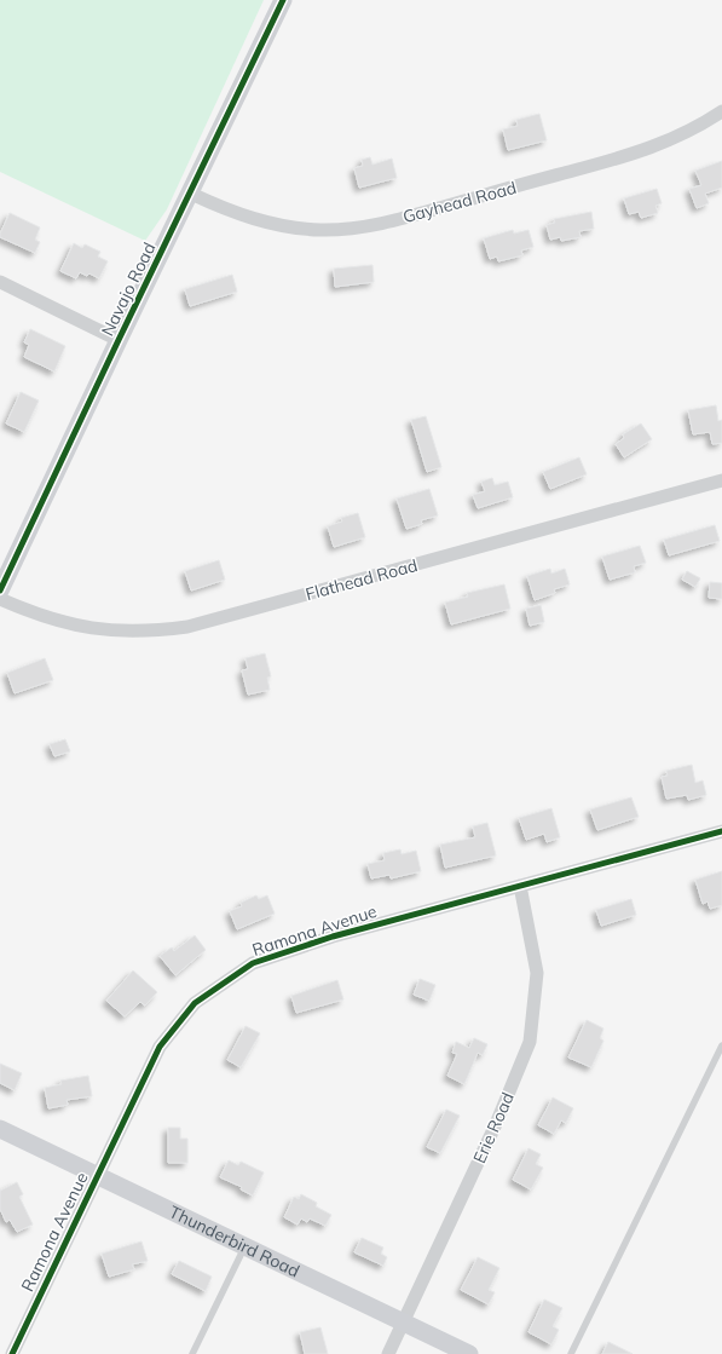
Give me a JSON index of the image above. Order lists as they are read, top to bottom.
{
  "streets": {
    "main road": ["Navajo Road", "Thunderbird Road"],
    "street": [
      "Gayhead Road",
      "Flathead Road",
      "Ramona Avenue",
      "Erie Road"
    ]
  },
  "crossings": [
    ["Gayhead Road", "Navajo Road"],
    ["Ramona Avenue", "Erie Road"],
    ["Ramona Avenue", "Thunderbird Road"],
    ["Erie Road", "Thunderbird Road"]
  ]
}
